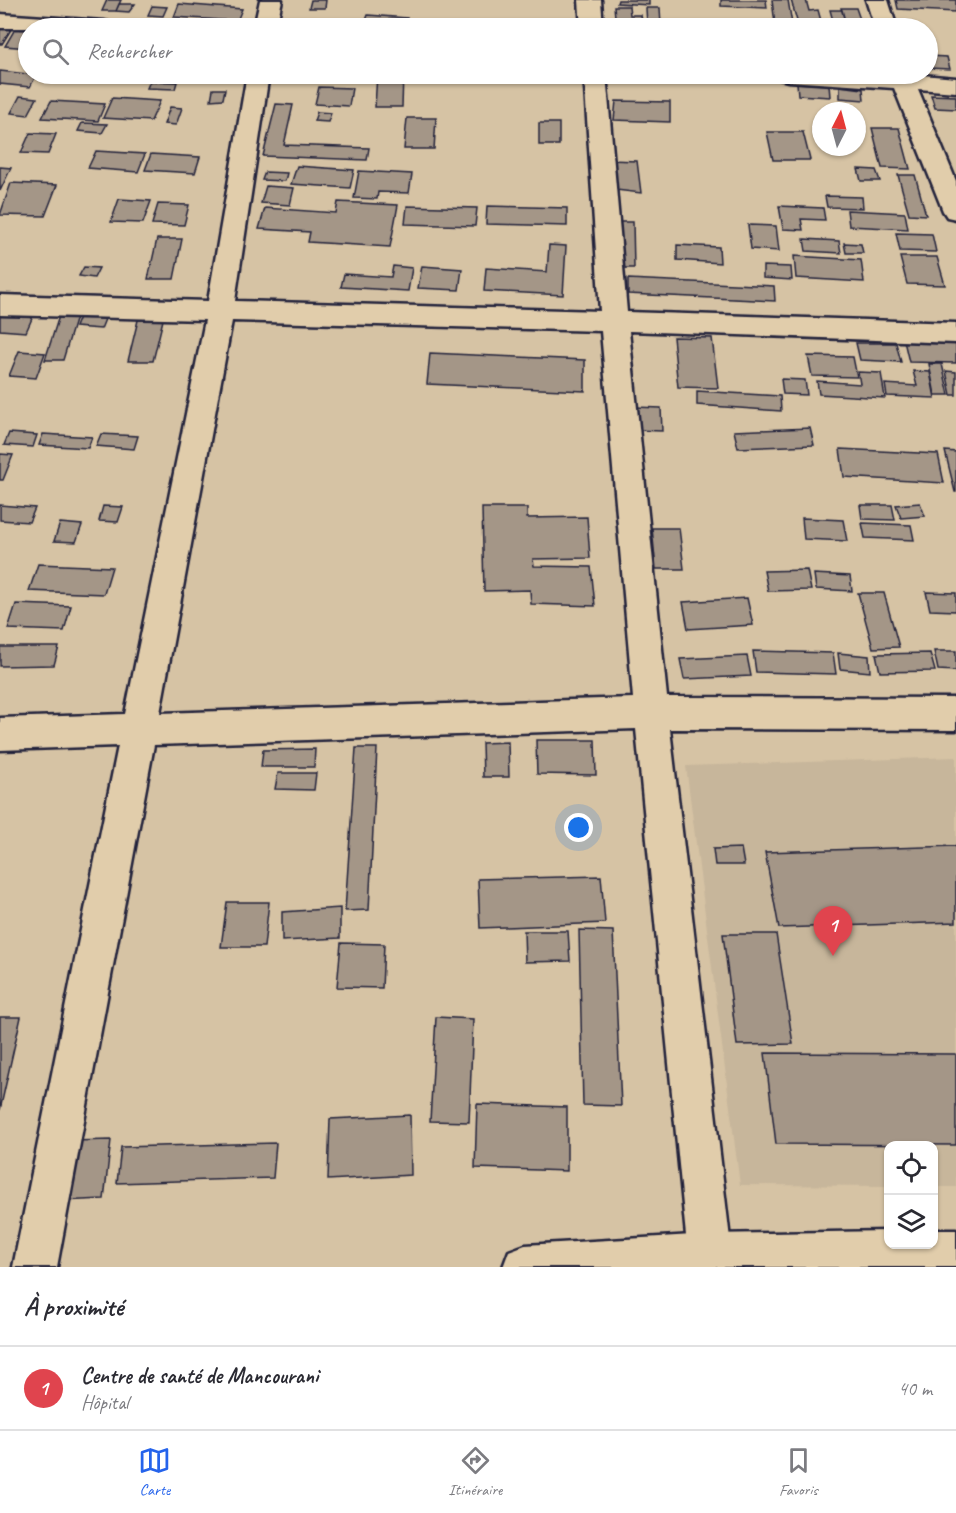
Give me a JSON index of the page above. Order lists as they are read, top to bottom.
{
  "north": "top",
  "page": {
    "search": "Rechercher",
    "pins": "1",
    "heading": "À proximité",
    "list": [
      {
        "mark": "1",
        "name": "Centre de santé de Mancourani",
        "note": "Hôpital",
        "value": "40 m"
      }
    ],
    "nav": ["Carte", "Itinéraire", "Favoris"]
  }
}
